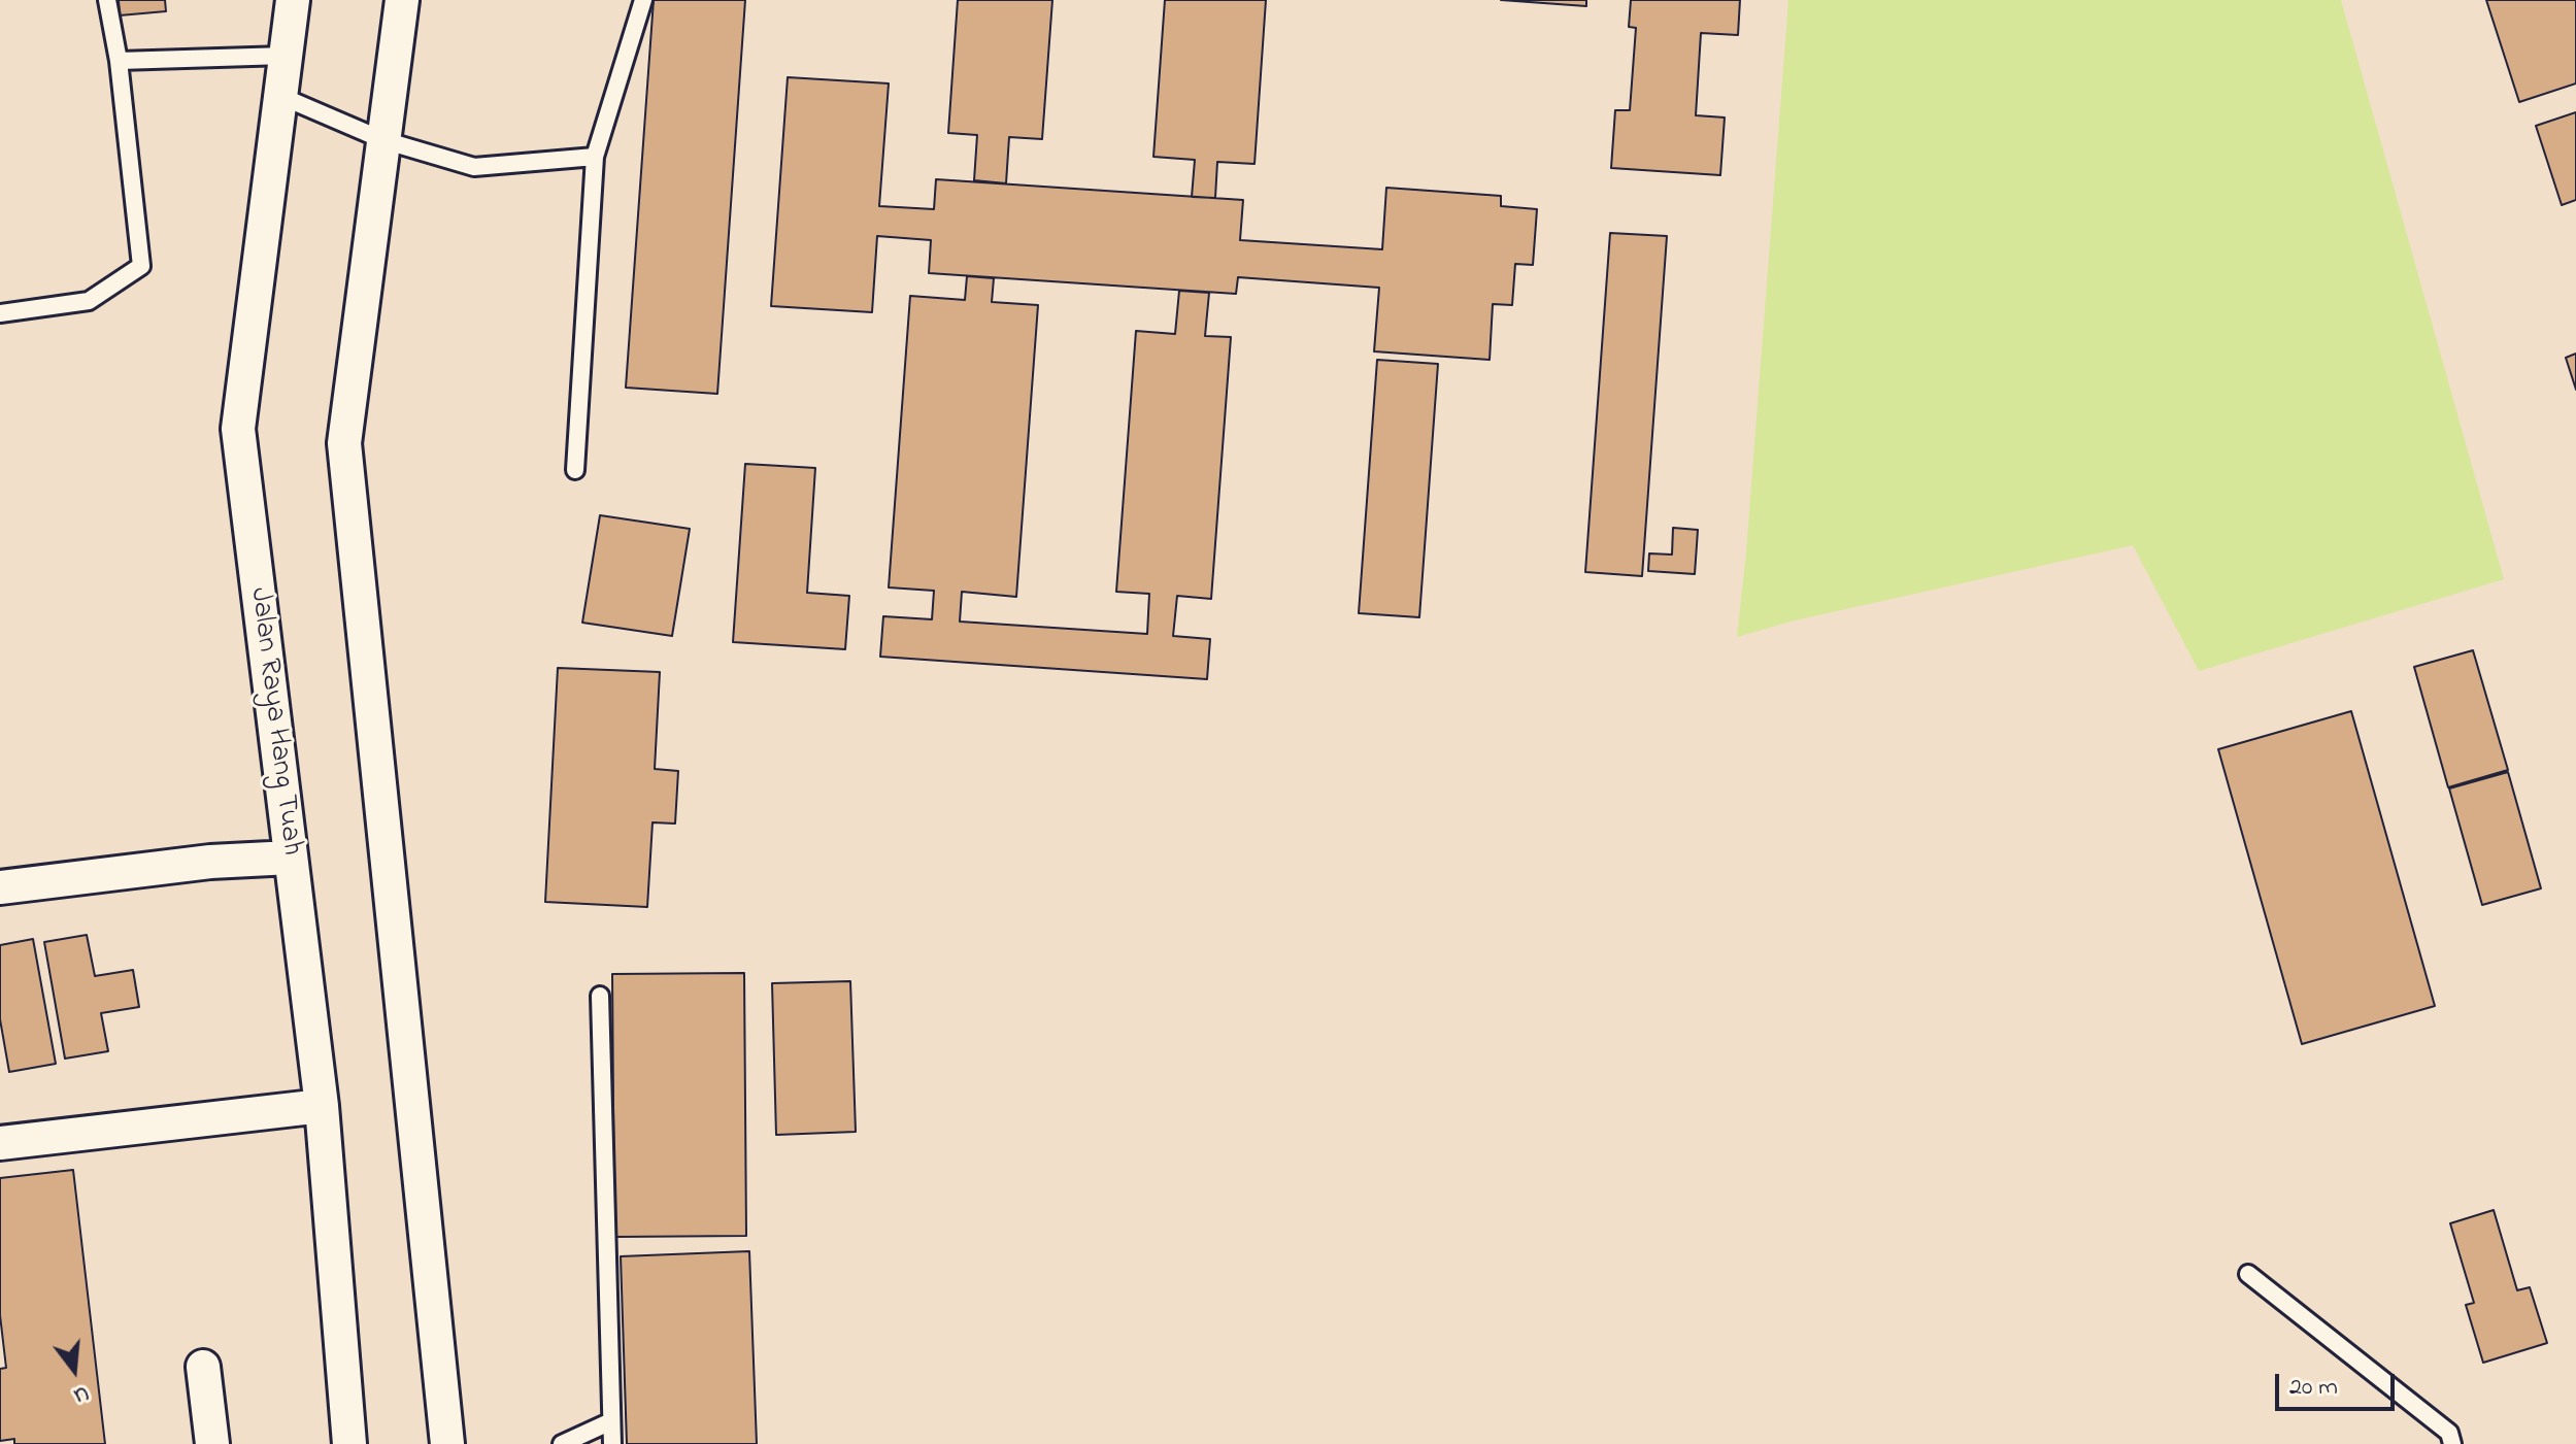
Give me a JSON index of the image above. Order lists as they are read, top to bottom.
{
  "streets": {
    "street": ["Jalan Raya Hang Tuah"]
  },
  "scale_bar": "20 m",
  "north": "bottom"
}
